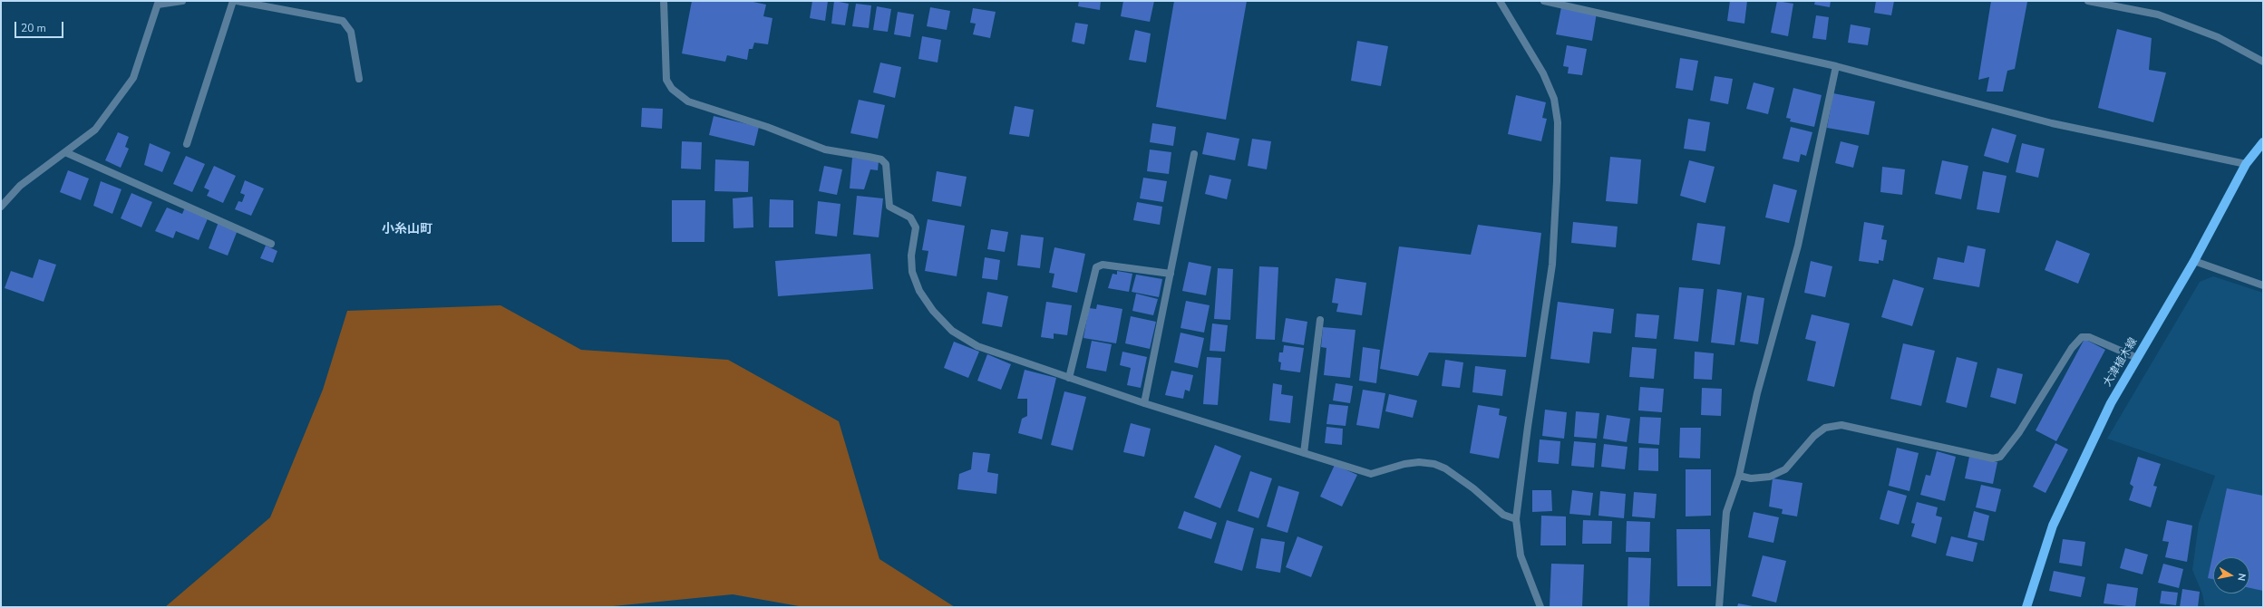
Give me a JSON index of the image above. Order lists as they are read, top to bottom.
{
  "streets": {
    "main road": ["大津植木線"]
  },
  "districts": ["小糸山町"],
  "scale_bar": "20 m",
  "north": "right"
}
